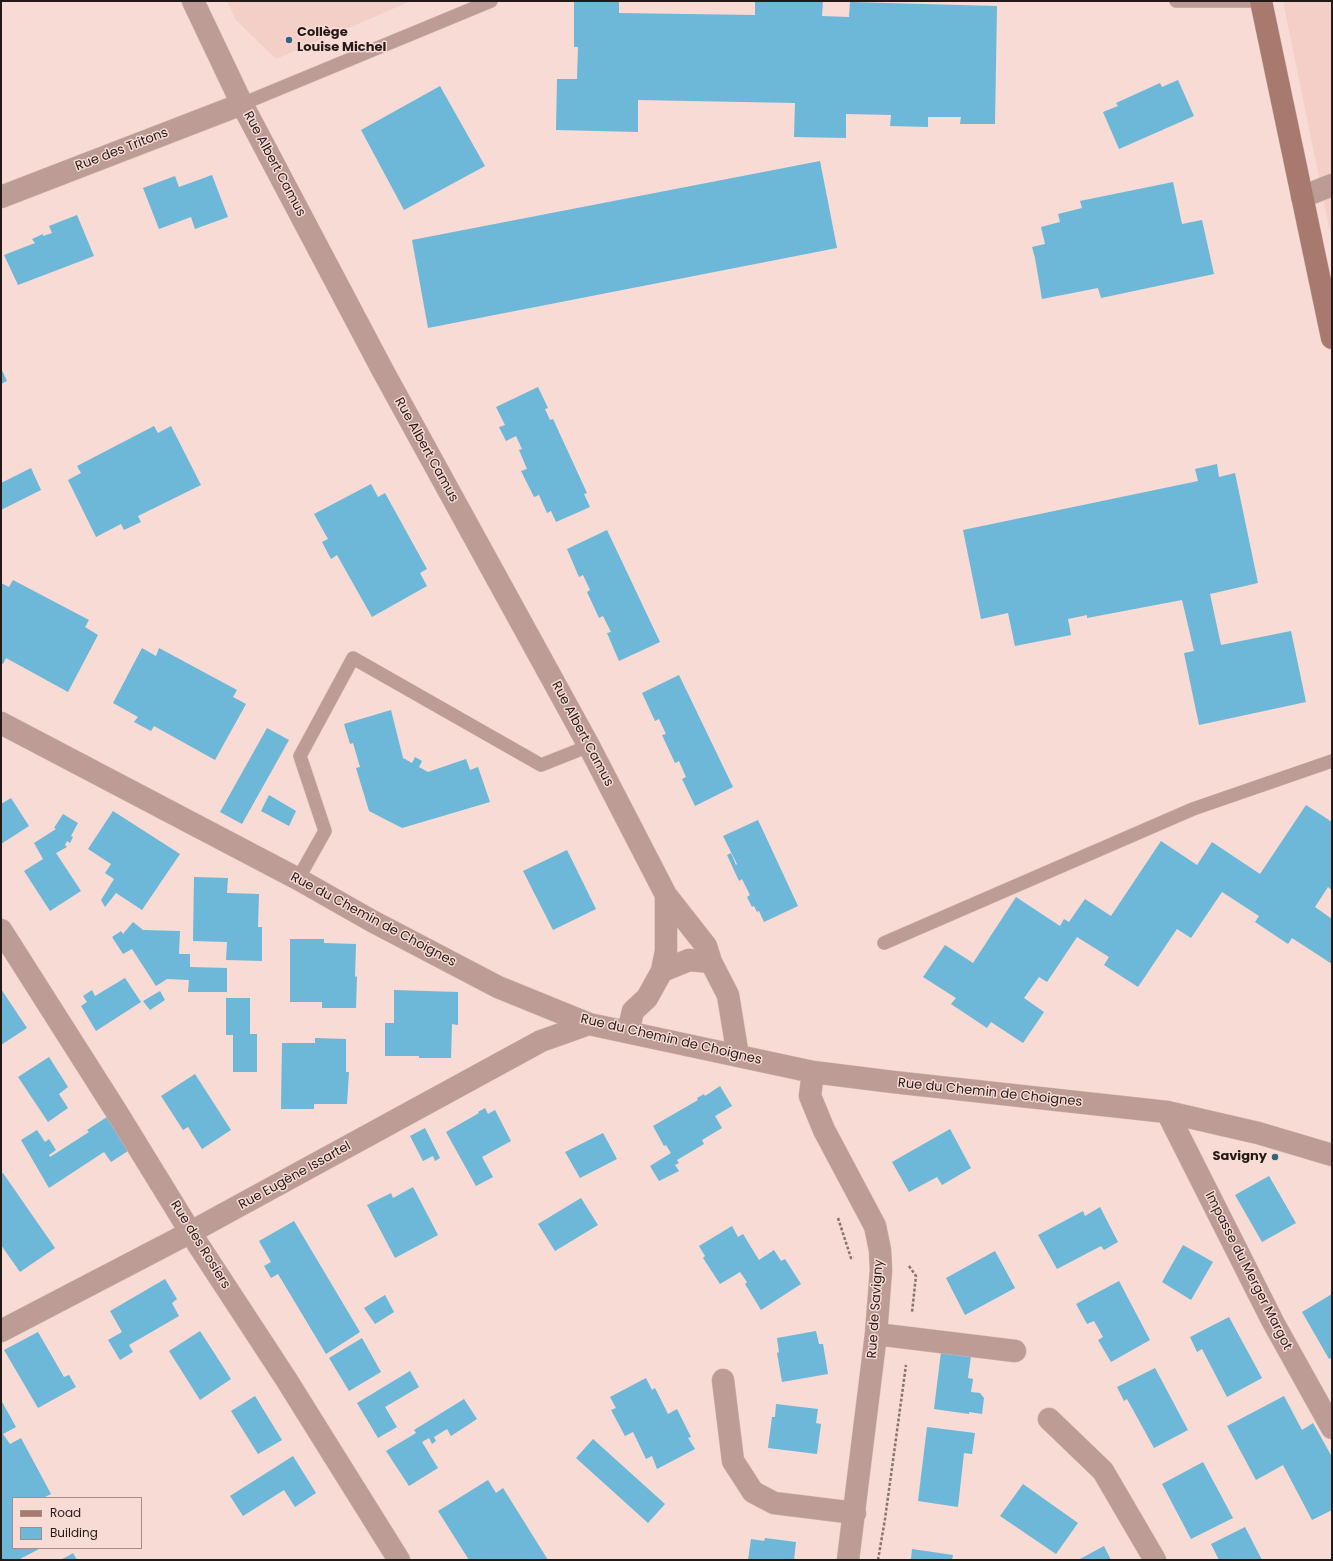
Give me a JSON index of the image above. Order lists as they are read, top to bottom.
{
  "streets": {
    "street": [
      "Rue des Tritons",
      "Rue Albert Camus",
      "Rue du Chemin de Choignes",
      "Rue Eugène Issartel",
      "Rue des Rosiers",
      "Impasse du Merger Margot",
      "Rue de Savigny"
    ]
  },
  "crossings": [
    ["Rue des Tritons", "Rue Albert Camus"],
    ["Rue Albert Camus", "Rue du Chemin de Choignes"],
    ["Rue du Chemin de Choignes", "Rue Eugène Issartel"],
    ["Rue du Chemin de Choignes", "Impasse du Merger Margot"],
    ["Rue du Chemin de Choignes", "Rue de Savigny"],
    ["Rue Eugène Issartel", "Rue des Rosiers"]
  ],
  "places": ["Collège Louise Michel", "Savigny"],
  "legend": ["Road", "Building"]
}
